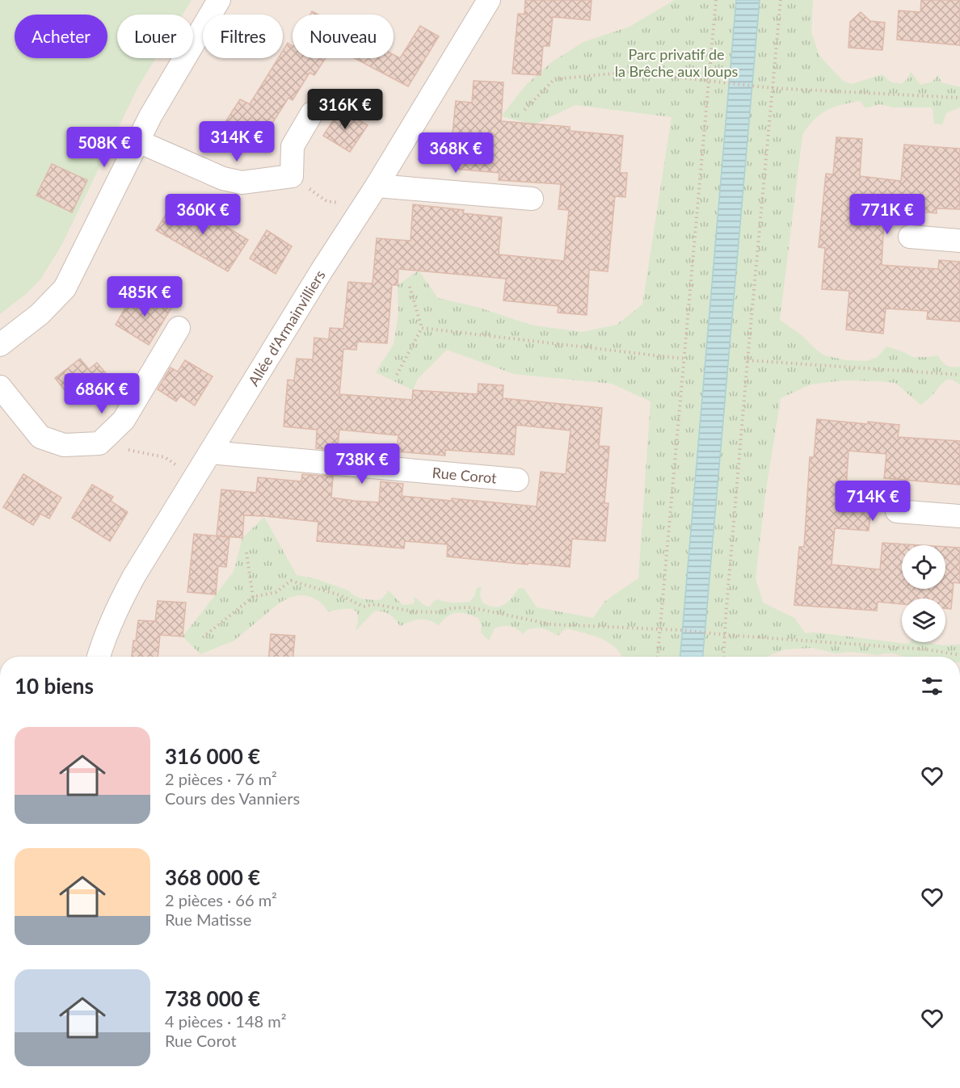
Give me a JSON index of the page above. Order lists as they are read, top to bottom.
{
  "streets": {
    "street": ["Allée d'Armainvilliers", "Rue Corot"]
  },
  "crossings": [
    ["Allée d'Armainvilliers", "Rue Corot"]
  ],
  "parks": ["Parc privatif de la Brêche aux loups"],
  "page": {
    "chip": [
      "Acheter",
      "Louer",
      "Filtres",
      "Nouveau"
    ],
    "price": [
      "316K €",
      "314K €",
      "508K €",
      "368K €",
      "360K €",
      "771K €",
      "485K €",
      "686K €",
      "738K €",
      "714K €"
    ],
    "heading": "10 biens",
    "list": [
      {
        "name": "316 000 €",
        "note": "2 pièces · 76 m² · Cours des Vanniers"
      },
      {
        "name": "368 000 €",
        "note": "2 pièces · 66 m² · Rue Matisse"
      },
      {
        "name": "738 000 €",
        "note": "4 pièces · 148 m² · Rue Corot"
      }
    ]
  }
}
